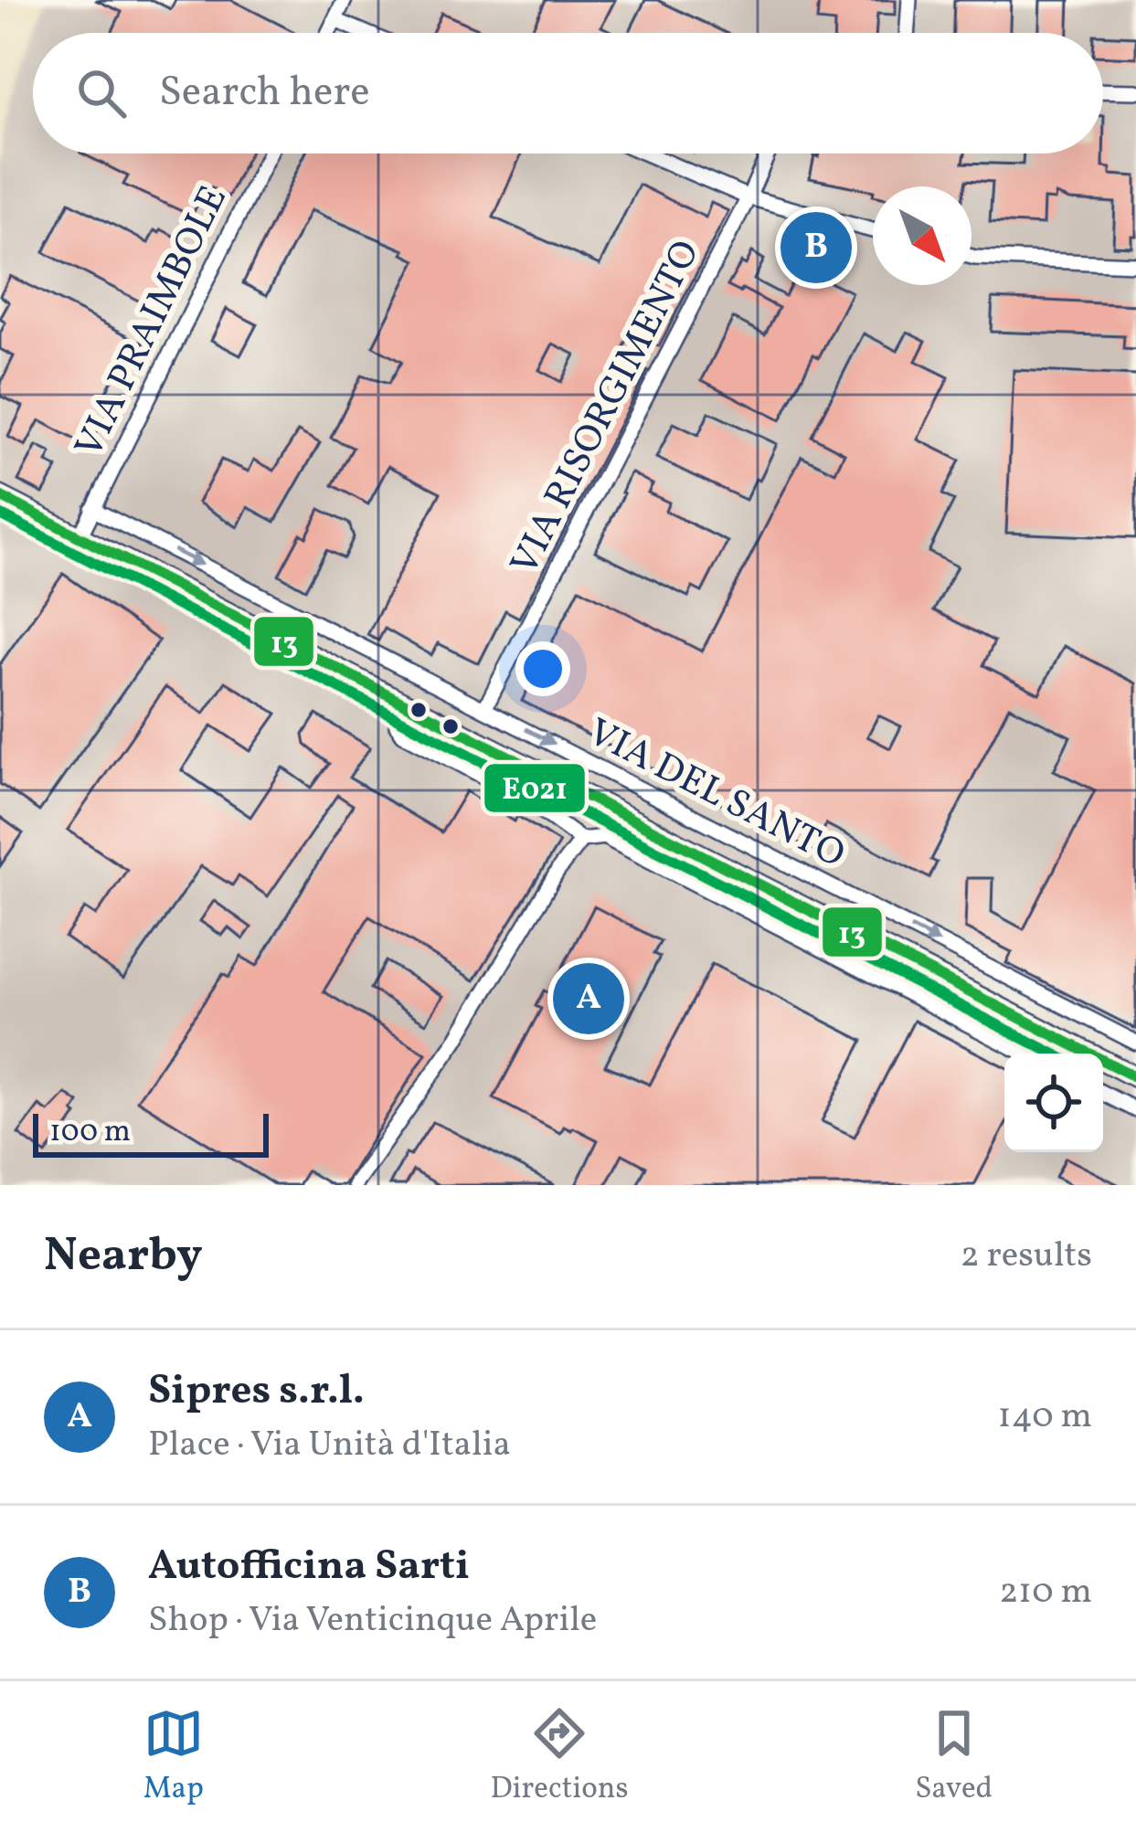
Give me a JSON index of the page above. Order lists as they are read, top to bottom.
{
  "streets": {
    "street": ["VIA PRAIMBOLE", "VIA RISORGIMENTO", "VIA DEL SANTO"]
  },
  "crossings": [
    ["VIA PRAIMBOLE", "VIA DEL SANTO"],
    ["VIA RISORGIMENTO", "VIA DEL SANTO"]
  ],
  "lines": ["transit line 13", "transit line E021"],
  "scale_bar": "100 m",
  "north": "bottom right",
  "page": {
    "search": "Search here",
    "pins": ["B", "A"],
    "scale": "100 m",
    "heading": ["Nearby", "2 results"],
    "list": [
      {
        "mark": "A",
        "name": "Sipres s.r.l.",
        "note": "Place · Via Unità d'Italia",
        "value": "140 m"
      },
      {
        "mark": "B",
        "name": "Autofficina Sarti",
        "note": "Shop · Via Venticinque Aprile",
        "value": "210 m"
      }
    ],
    "nav": ["Map", "Directions", "Saved"]
  }
}
